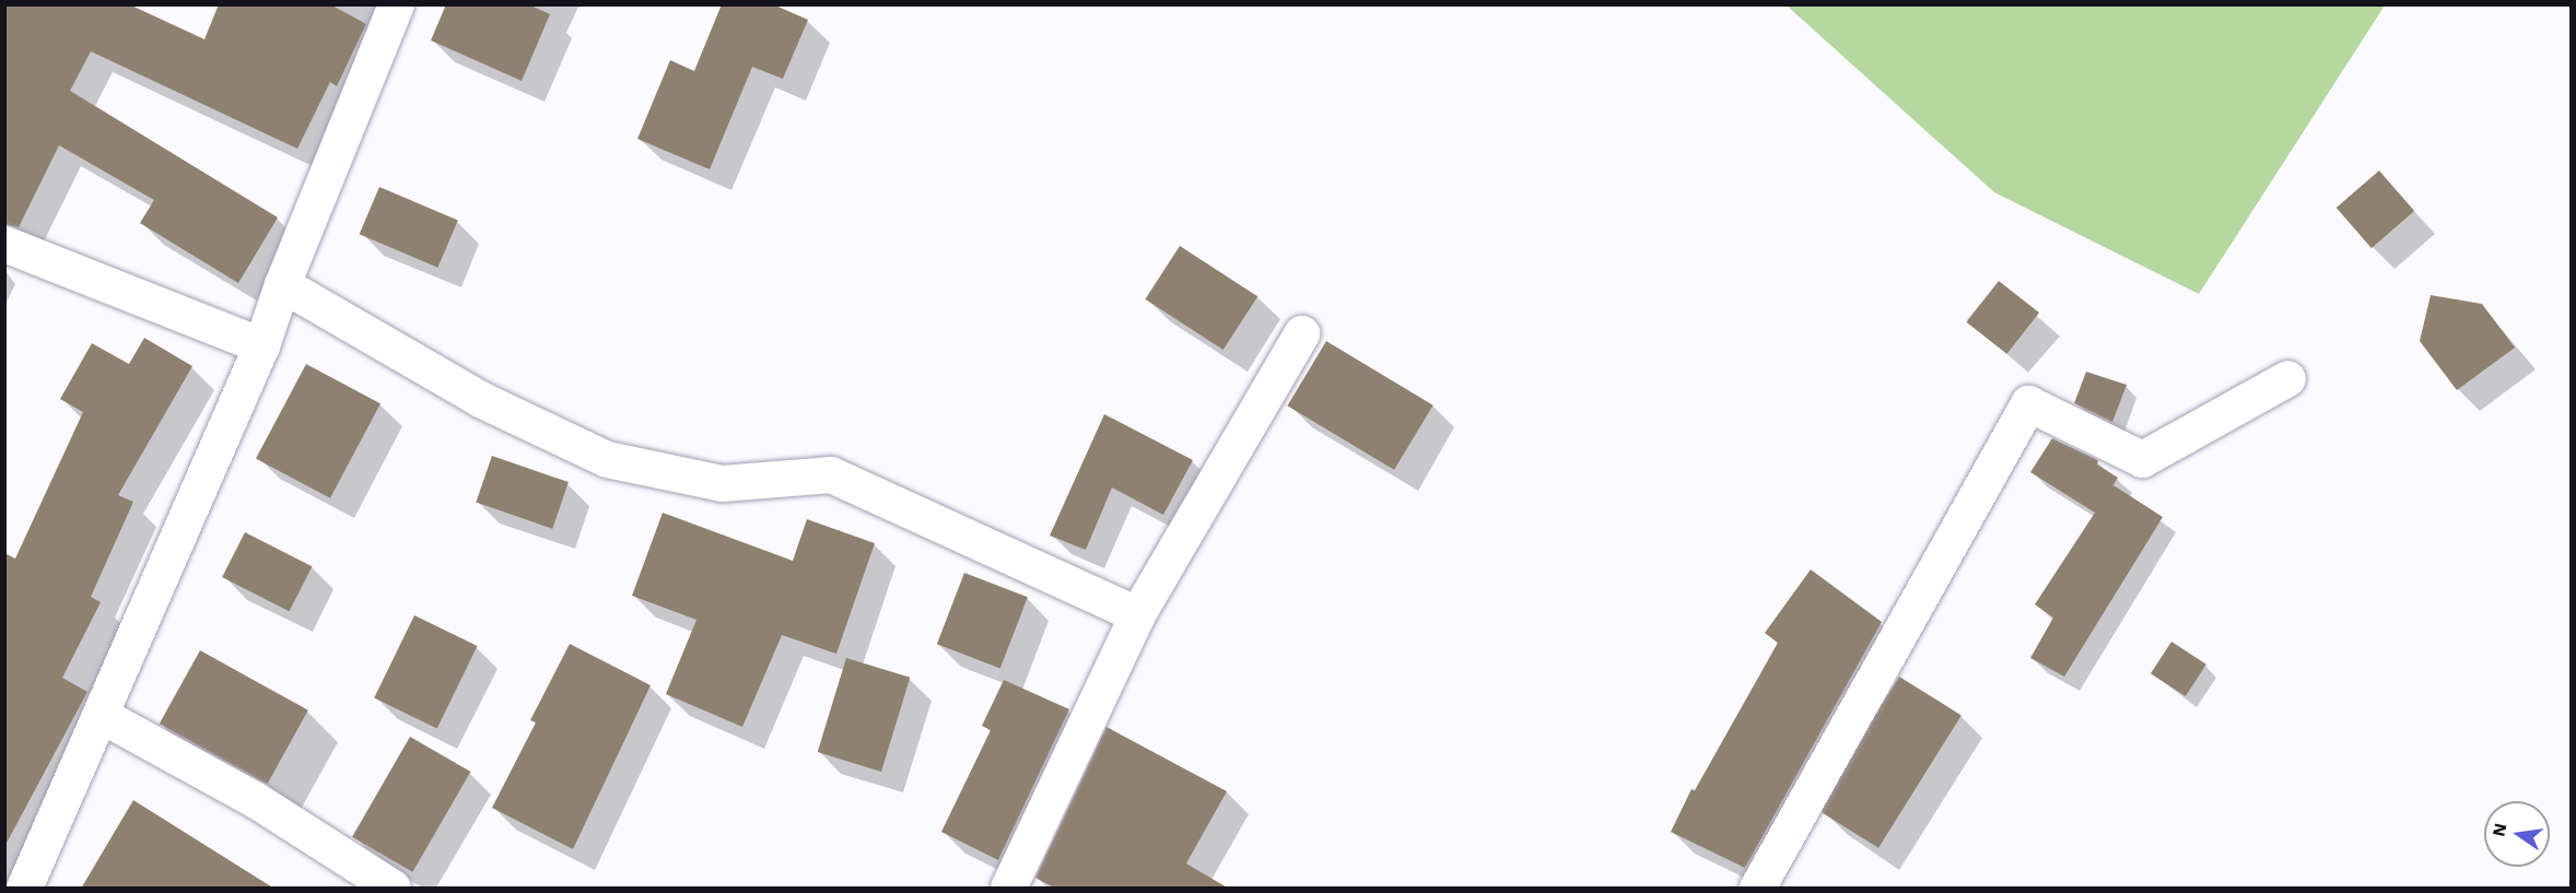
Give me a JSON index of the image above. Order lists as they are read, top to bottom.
{
  "north": "left"
}
